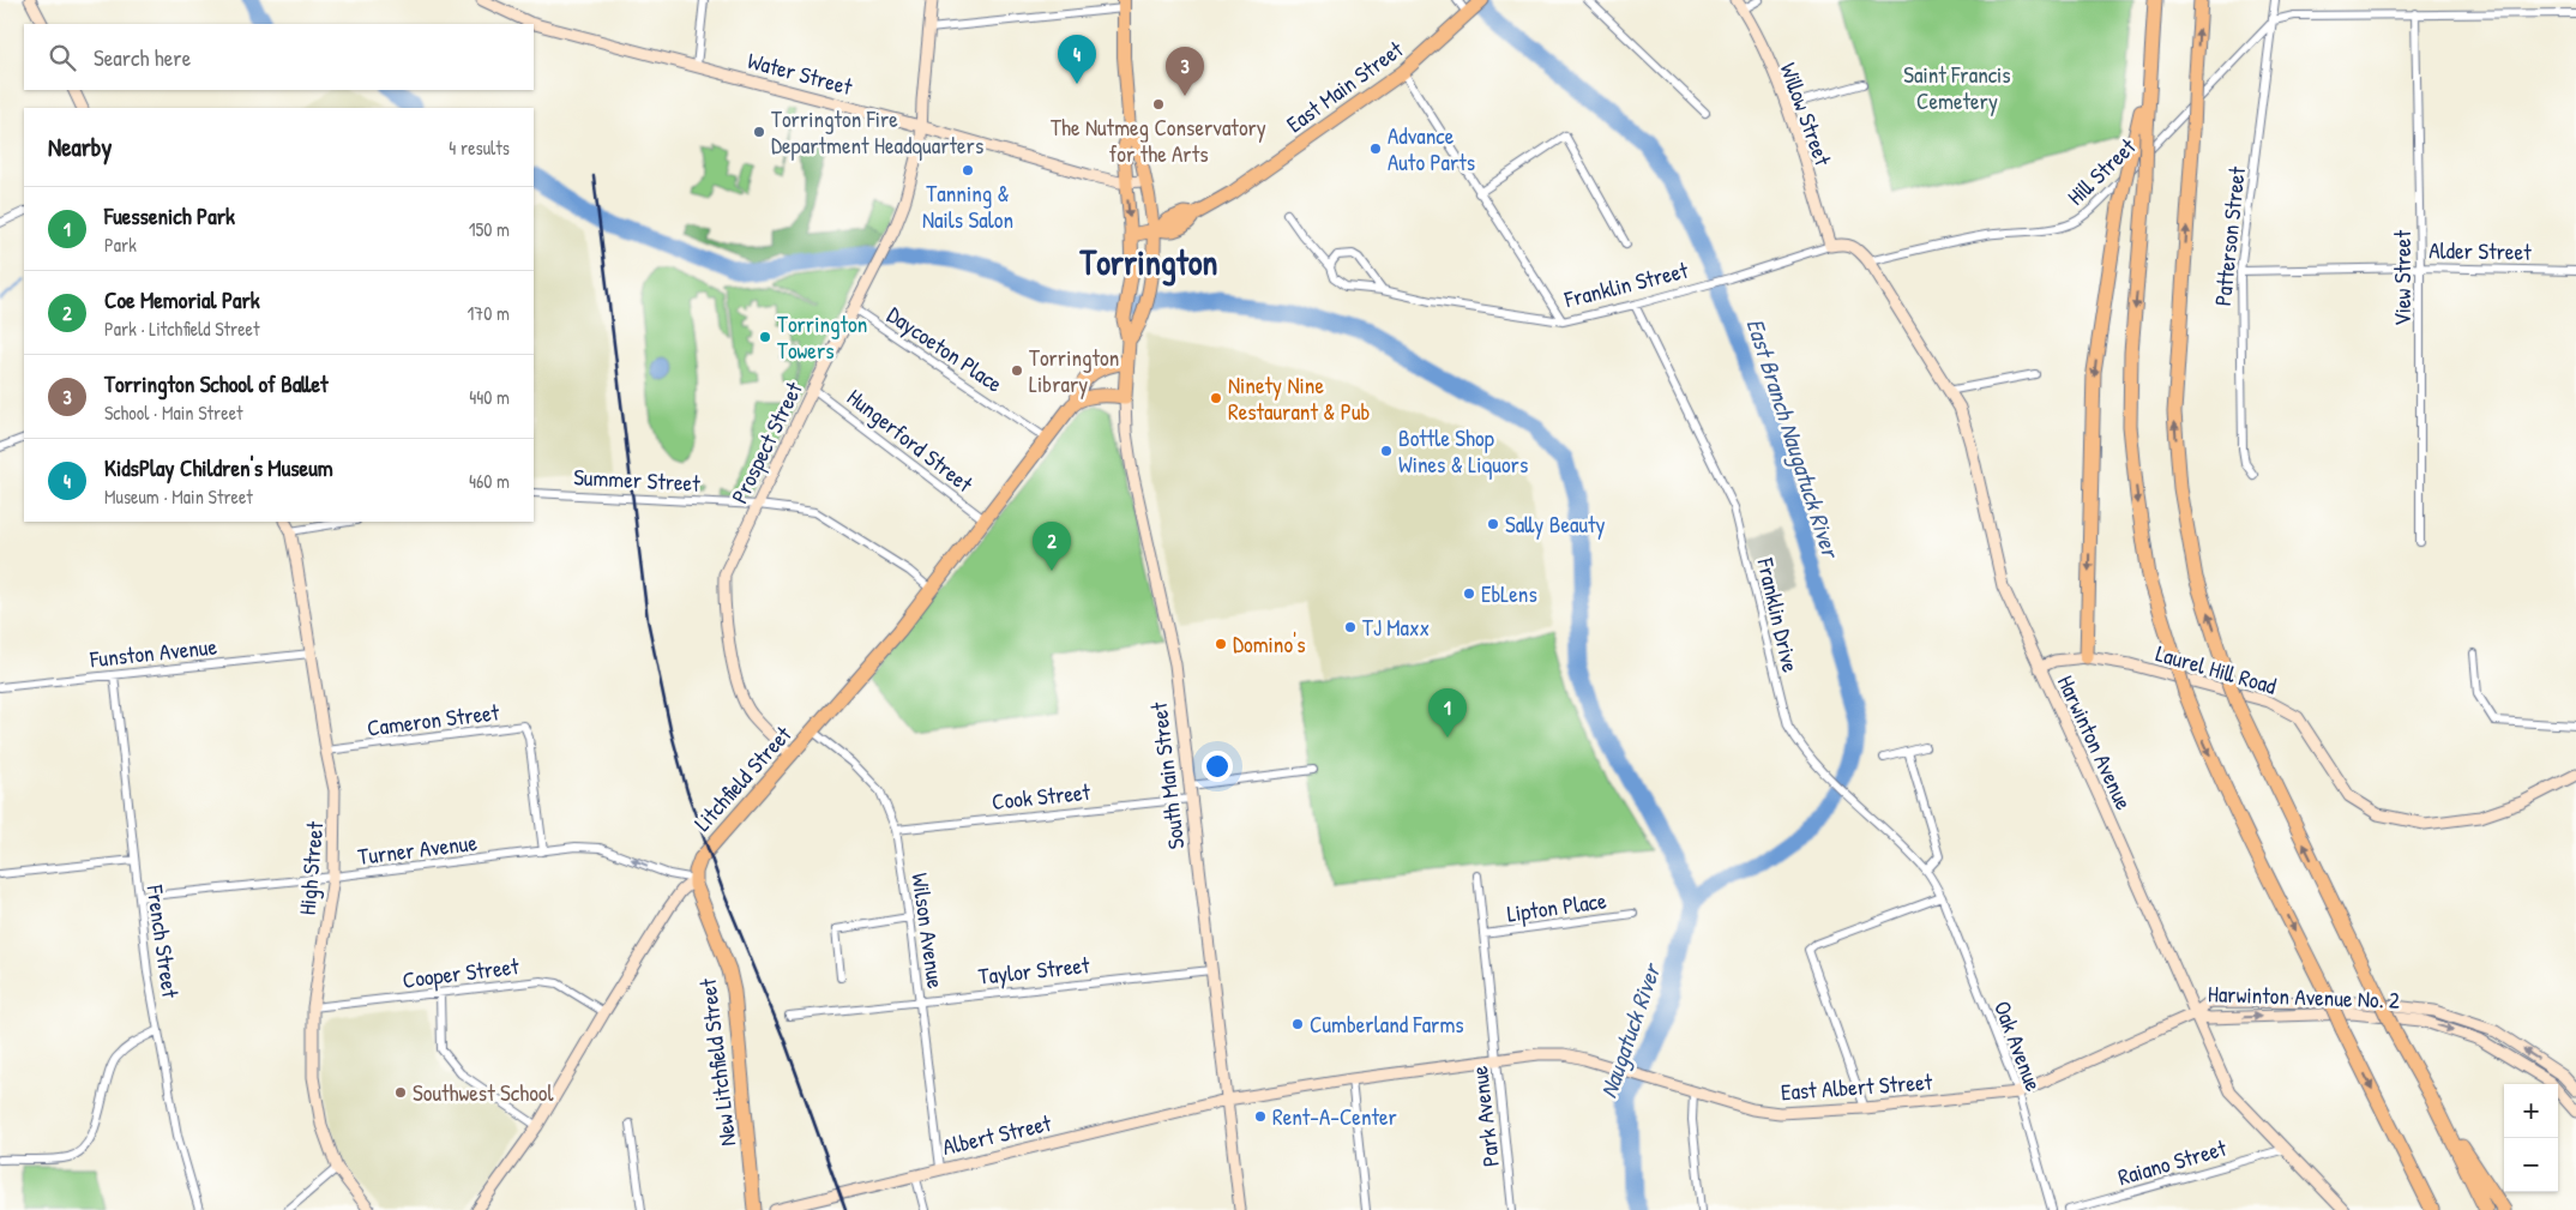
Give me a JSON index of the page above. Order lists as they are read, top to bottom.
{
  "streets": {
    "highway": [
      "East Main Street",
      "South Main Street",
      "Litchfield Street",
      "New Litchfield Street"
    ],
    "main road": [
      "Water Street",
      "Willow Street",
      "Franklin Street",
      "Prospect Street",
      "Laurel Hill Road",
      "Harwinton Avenue",
      "High Street",
      "Harwinton Avenue No. 2",
      "East Albert Street",
      "Albert Street"
    ],
    "street": [
      "Hill Street",
      "Patterson Street",
      "Alder Street",
      "View Street",
      "Daycoeton Place",
      "Hungerford Street",
      "Summer Street",
      "Franklin Drive",
      "Funston Avenue",
      "Cameron Street",
      "Cook Street",
      "Turner Avenue",
      "Lipton Place",
      "Wilson Avenue",
      "French Street",
      "Taylor Street",
      "Cooper Street",
      "Oak Avenue",
      "Park Avenue",
      "Raiano Street"
    ]
  },
  "crossings": [
    ["Water Street", "Prospect Street"],
    ["East Main Street", "South Main Street"],
    ["Willow Street", "Franklin Street"],
    ["Hill Street", "Patterson Street"],
    ["Hill Street", "Franklin Street"],
    ["Hill Street", "Harwinton Avenue"],
    ["Patterson Street", "Alder Street"],
    ["Alder Street", "View Street"],
    ["Franklin Street", "Franklin Drive"],
    ["Franklin Street", "Harwinton Avenue"],
    ["Daycoeton Place", "Prospect Street"],
    ["Daycoeton Place", "Litchfield Street"],
    ["Hungerford Street", "Prospect Street"],
    ["Hungerford Street", "Litchfield Street"],
    ["Prospect Street", "Summer Street"],
    ["Prospect Street", "Litchfield Street"],
    ["Summer Street", "Litchfield Street"],
    ["Franklin Drive", "Oak Avenue"],
    ["Funston Avenue", "High Street"],
    ["Funston Avenue", "French Street"],
    ["Laurel Hill Road", "Harwinton Avenue"],
    ["Cameron Street", "Turner Avenue"],
    ["Cameron Street", "High Street"],
    ["Harwinton Avenue", "Harwinton Avenue No. 2"],
    ["Harwinton Avenue", "East Albert Street"],
    ["Harwinton Avenue", "Raiano Street"],
    ["South Main Street", "Litchfield Street"],
    ["South Main Street", "Cook Street"],
    ["South Main Street", "Taylor Street"],
    ["South Main Street", "East Albert Street"],
    ["South Main Street", "Albert Street"],
    ["Litchfield Street", "Turner Avenue"],
    ["Litchfield Street", "Wilson Avenue"],
    ["Litchfield Street", "Cooper Street"],
    ["Litchfield Street", "New Litchfield Street"],
    ["Cook Street", "Wilson Avenue"],
    ["Turner Avenue", "High Street"],
    ["Turner Avenue", "French Street"],
    ["Turner Avenue", "New Litchfield Street"],
    ["High Street", "Cooper Street"],
    ["Lipton Place", "Park Avenue"],
    ["Wilson Avenue", "Taylor Street"],
    ["Wilson Avenue", "Albert Street"],
    ["Harwinton Avenue No. 2", "East Albert Street"],
    ["Oak Avenue", "East Albert Street"],
    ["East Albert Street", "Park Avenue"],
    ["East Albert Street", "Albert Street"]
  ],
  "districts": ["Torrington"],
  "water": ["East Branch Naugatuck River", "Naugatuck River"],
  "parks": ["Saint Francis Cemetery"],
  "places": [
    "The Nutmeg Conservatory for the Arts",
    "Torrington Fire Department Headquarters",
    "Advance Auto Parts",
    "Tanning & Nails Salon",
    "Torrington Towers",
    "Torrington Library",
    "Ninety Nine Restaurant & Pub",
    "Bottle Shop Wines & Liquors",
    "Sally Beauty",
    "EbLens",
    "TJ Maxx",
    "Domino's",
    "Cumberland Farms",
    "Southwest School",
    "Rent-A-Center"
  ],
  "page": {
    "search": "Search here",
    "pins": [
      "4",
      "3",
      "2",
      "1"
    ],
    "heading": ["Nearby", "4 results"],
    "list": [
      {
        "mark": "1",
        "name": "Fuessenich Park",
        "note": "Park",
        "value": "150 m"
      },
      {
        "mark": "2",
        "name": "Coe Memorial Park",
        "note": "Park · Litchfield Street",
        "value": "170 m"
      },
      {
        "mark": "3",
        "name": "Torrington School of Ballet",
        "note": "School · Main Street",
        "value": "440 m"
      },
      {
        "mark": "4",
        "name": "KidsPlay Children's Museum",
        "note": "Museum · Main Street",
        "value": "460 m"
      }
    ],
    "map_buttons": ["+", "−"]
  }
}
